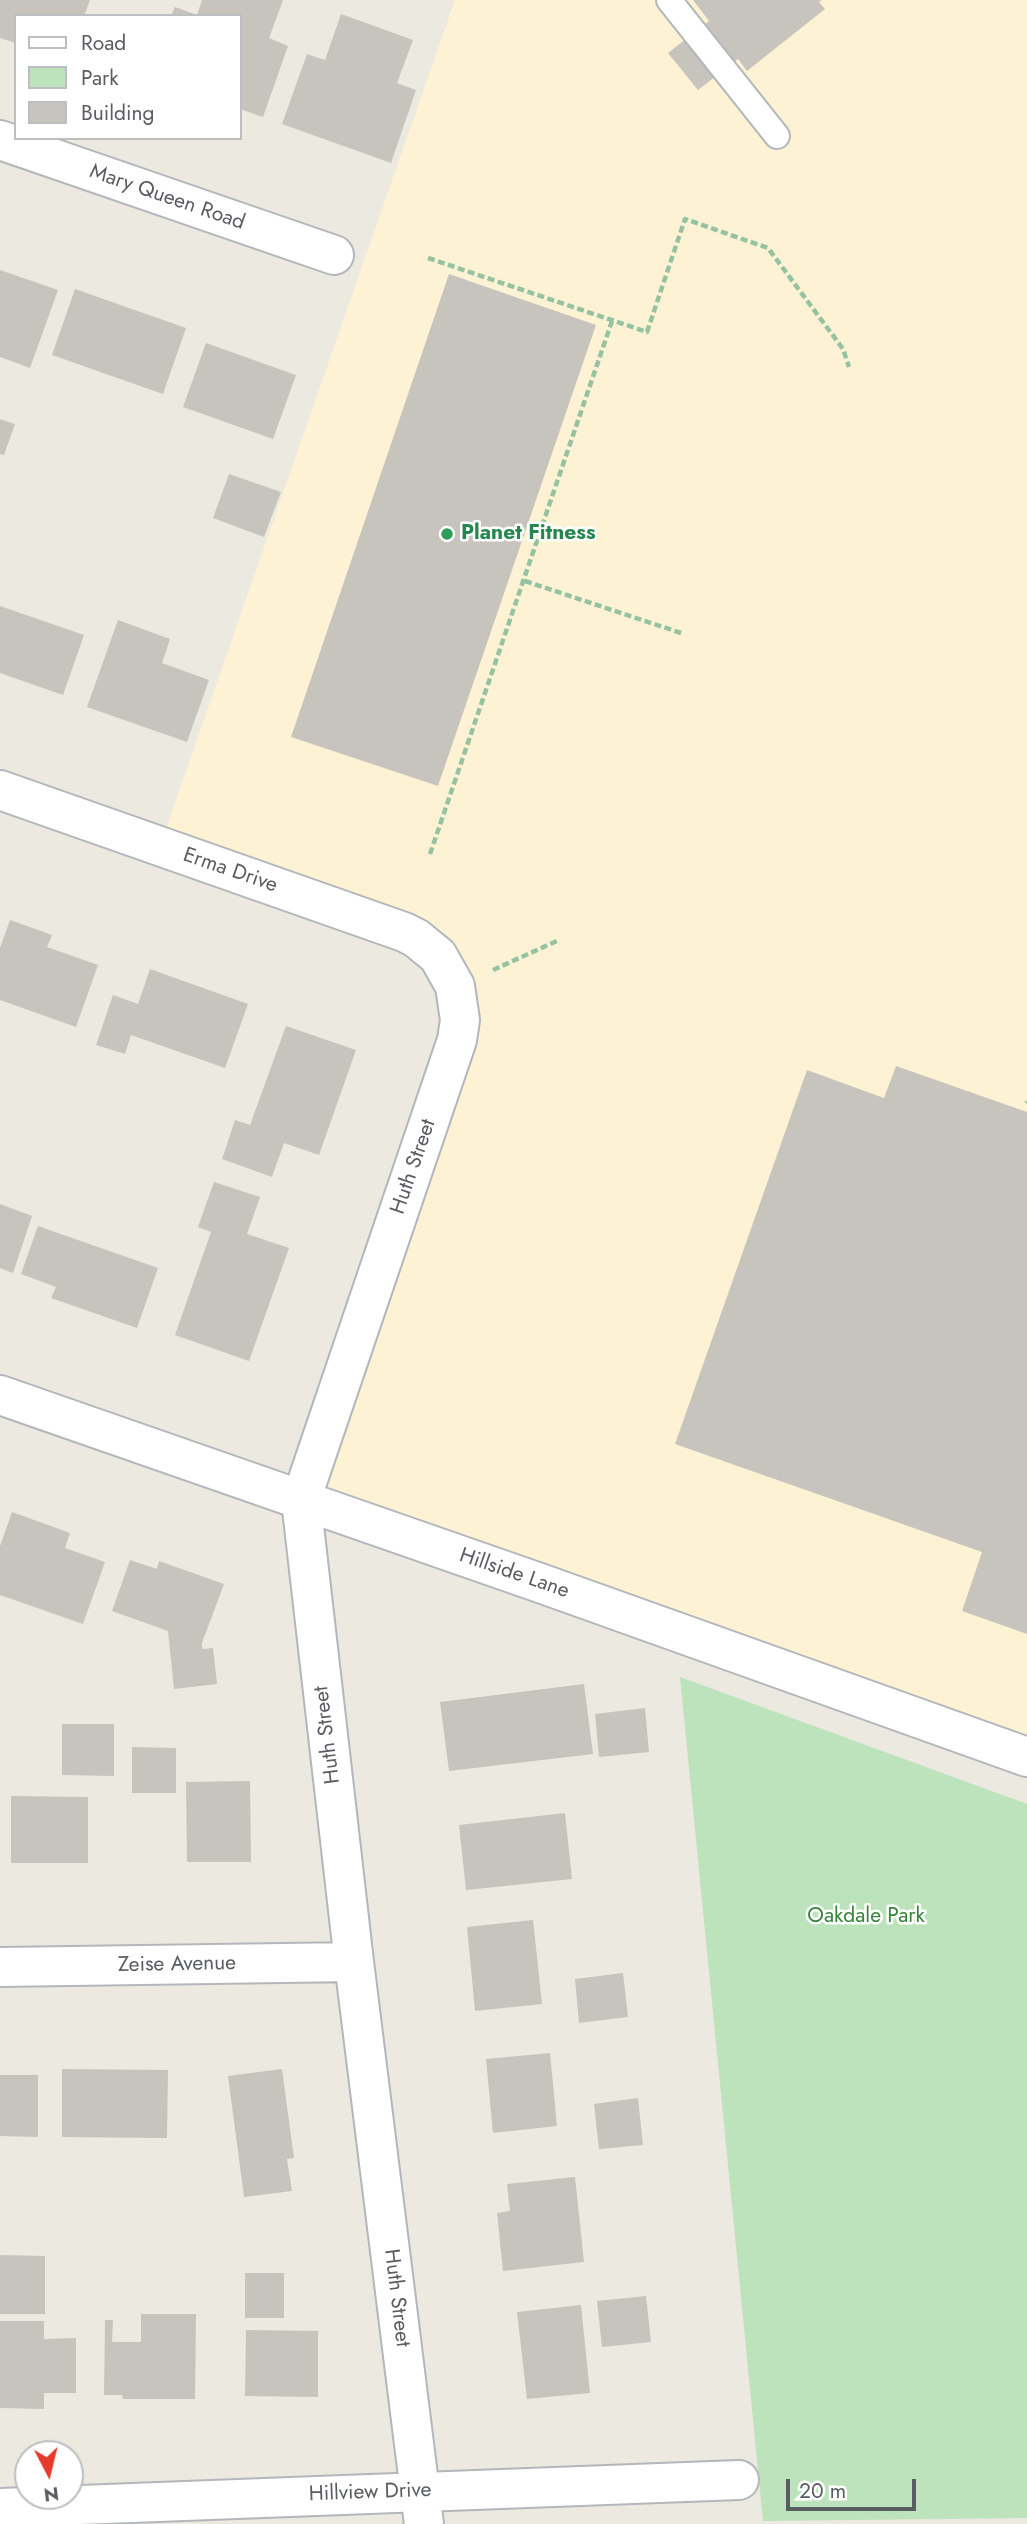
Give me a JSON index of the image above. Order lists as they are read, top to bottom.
{
  "streets": {
    "street": [
      "Mary Queen Road",
      "Erma Drive",
      "Huth Street",
      "Hillside Lane",
      "Zeise Avenue",
      "Hillview Drive"
    ]
  },
  "crossings": [
    ["Erma Drive", "Huth Street"],
    ["Huth Street", "Hillside Lane"],
    ["Huth Street", "Zeise Avenue"],
    ["Huth Street", "Hillview Drive"]
  ],
  "parks": ["Oakdale Park"],
  "places": ["Planet Fitness"],
  "legend": ["Road", "Park", "Building"],
  "scale_bar": "20 m",
  "north": "bottom"
}
